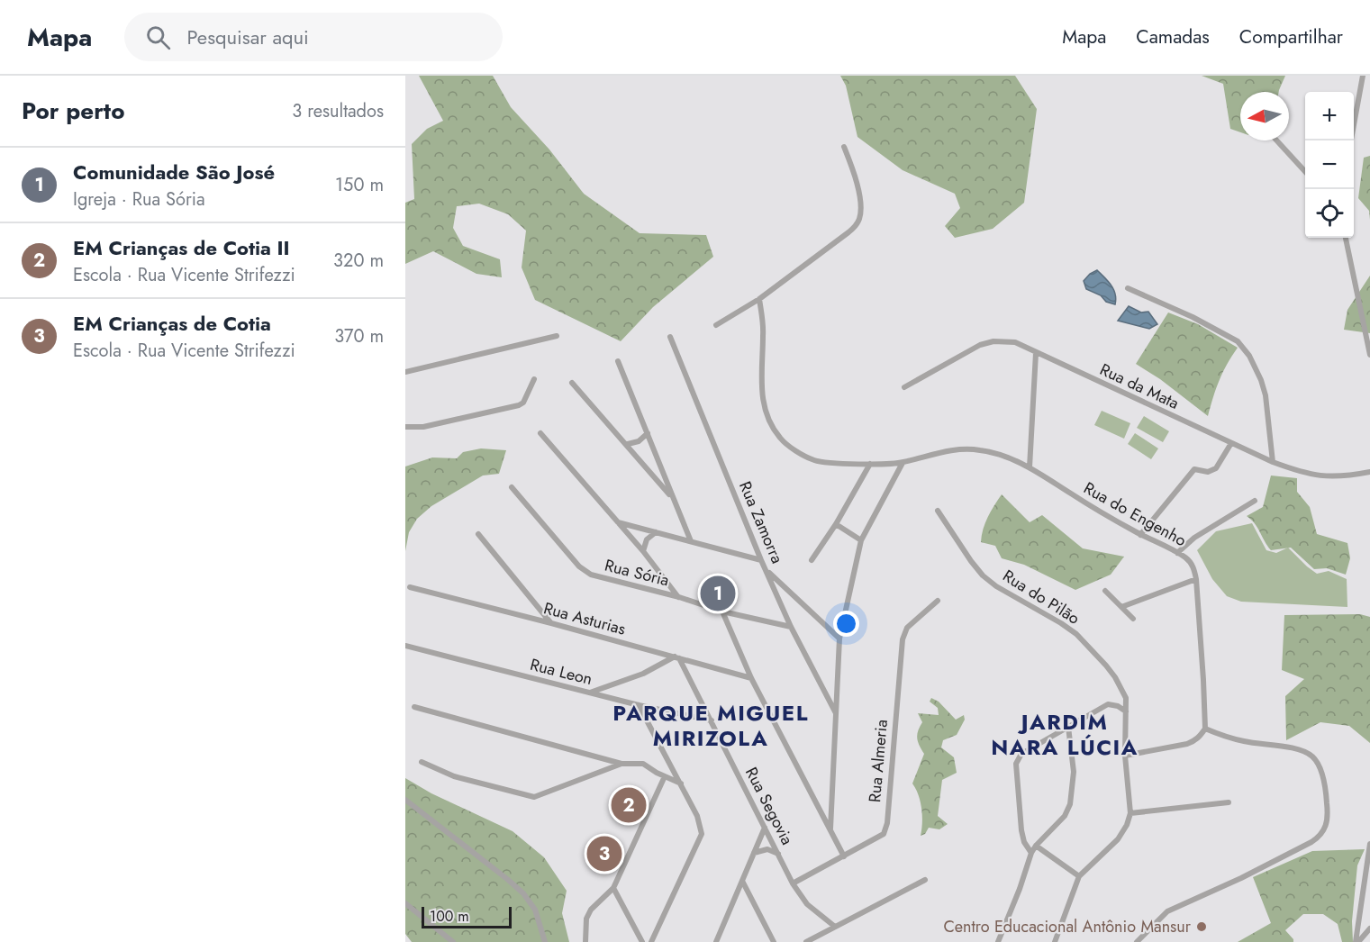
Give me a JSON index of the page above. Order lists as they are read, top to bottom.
{
  "streets": {
    "street": [
      "Rua da Mata",
      "Rua do Engenho",
      "Rua Zamorra",
      "Rua Sória",
      "Rua do Pilão",
      "Rua Asturias",
      "Rua Leon",
      "Rua Almeria",
      "Rua Segovia"
    ]
  },
  "crossings": [
    ["Rua Zamorra", "Rua Sória"],
    ["Rua Asturias", "Rua Segovia"],
    ["Rua Leon", "Rua Segovia"],
    ["Rua Almeria", "Rua Segovia"]
  ],
  "districts": ["PARQUE MIGUEL MIRIZOLA", "JARDIM NARA LÚCIA"],
  "places": ["Centro Educacional Antônio Mansur"],
  "scale_bar": "100 m",
  "north": "left",
  "page": {
    "header": "Mapa",
    "search": "Pesquisar aqui",
    "nav": ["Mapa", "Camadas", "Compartilhar"],
    "heading": ["Por perto", "3 resultados"],
    "map_buttons": ["+", "−"],
    "list": [
      {
        "mark": "1",
        "name": "Comunidade São José",
        "note": "Igreja · Rua Sória",
        "value": "150 m"
      },
      {
        "mark": "2",
        "name": "EM Crianças de Cotia II",
        "note": "Escola · Rua Vicente Strifezzi",
        "value": "320 m"
      },
      {
        "mark": "3",
        "name": "EM Crianças de Cotia",
        "note": "Escola · Rua Vicente Strifezzi",
        "value": "370 m"
      }
    ],
    "pins": ["1", "2", "3"],
    "scale": "100 m"
  }
}
